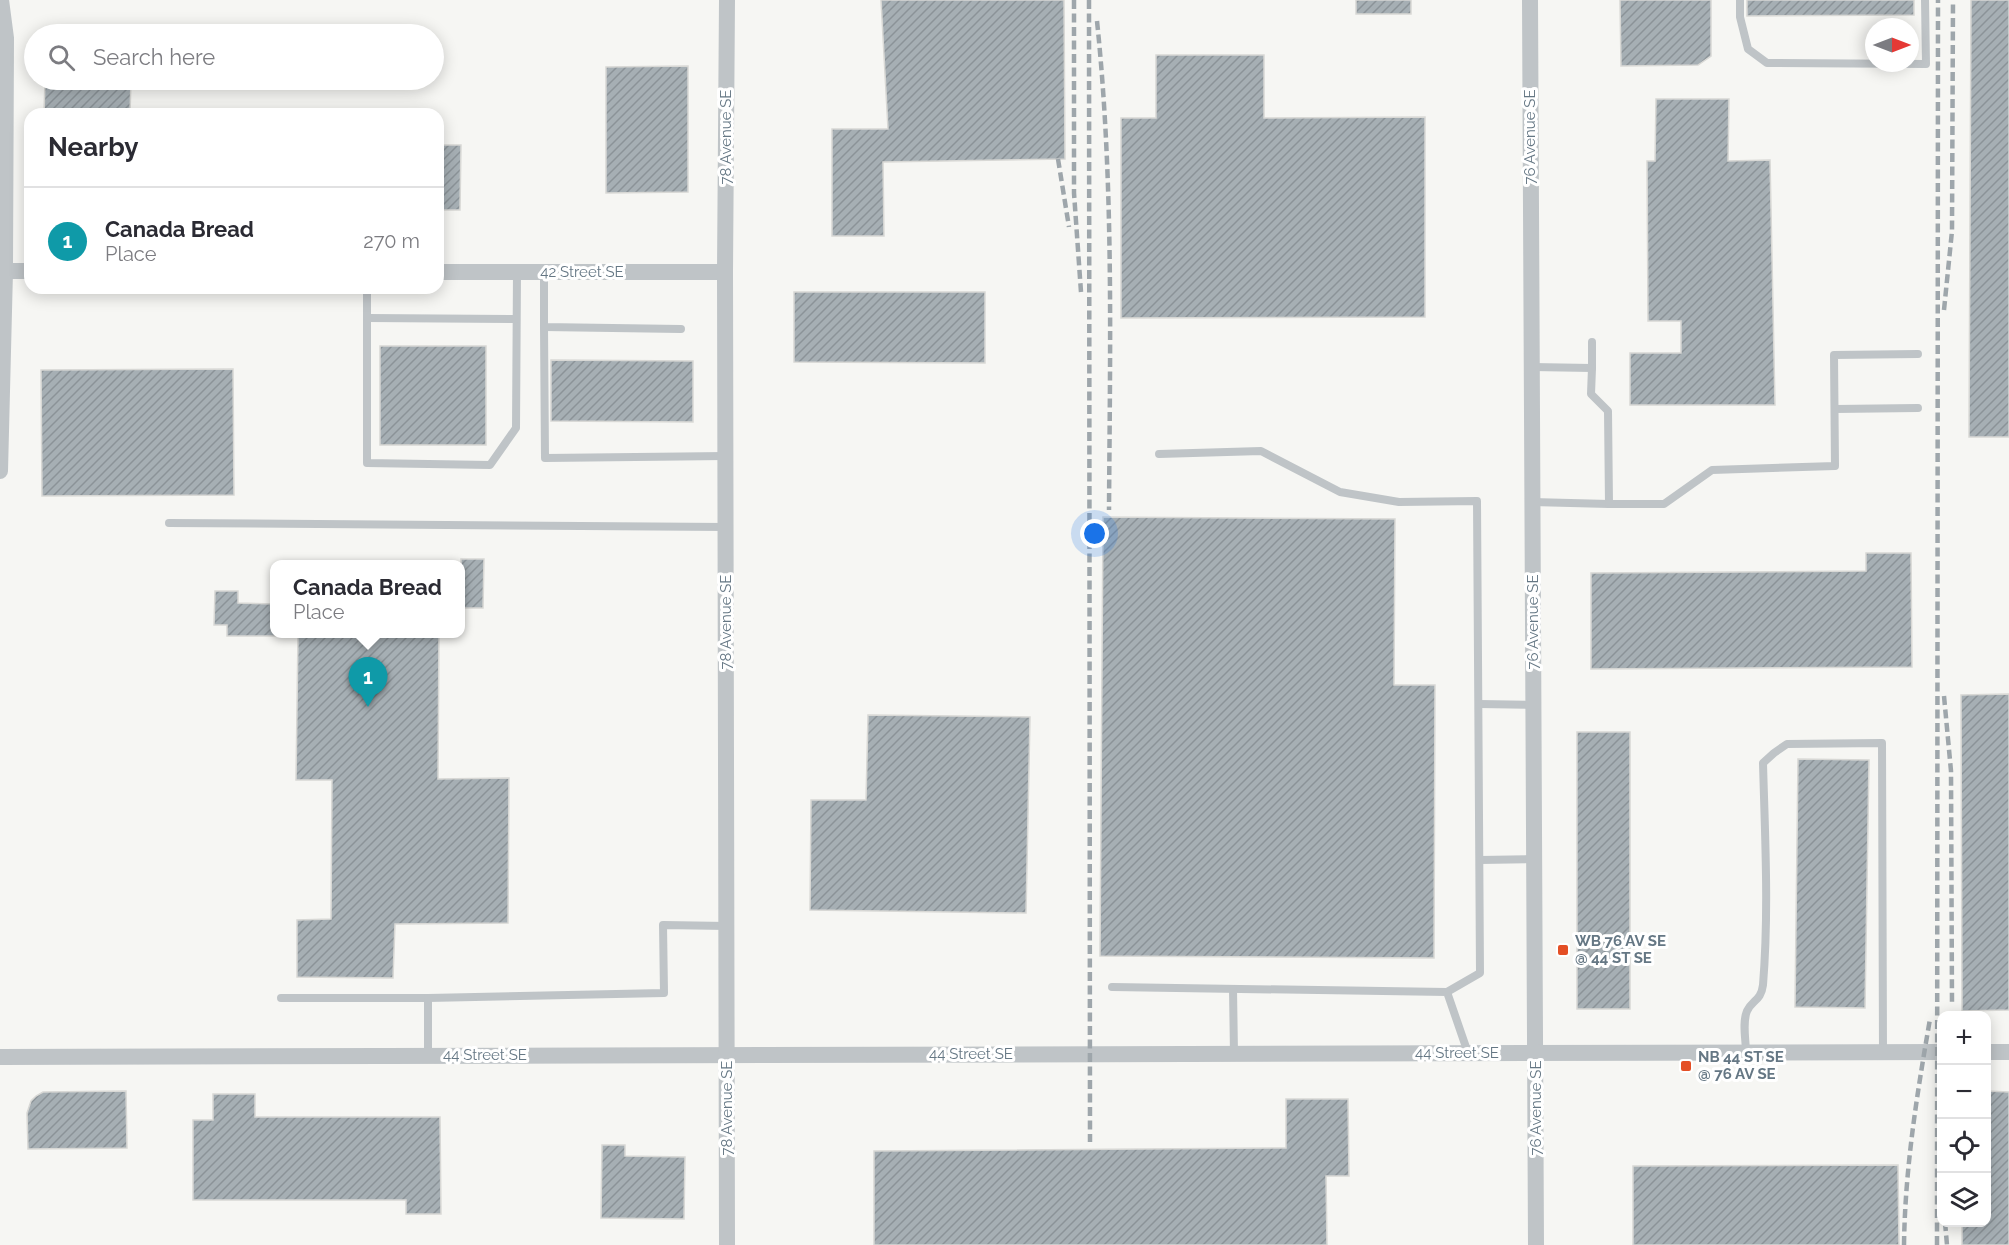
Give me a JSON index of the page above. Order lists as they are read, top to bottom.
{
  "streets": {
    "street": [
      "78 Avenue SE",
      "76 Avenue SE",
      "42 Street SE",
      "44 Street SE"
    ]
  },
  "crossings": [
    ["78 Avenue SE", "42 Street SE"],
    ["78 Avenue SE", "44 Street SE"],
    ["76 Avenue SE", "44 Street SE"]
  ],
  "places": {
    "transit": ["WB 76 AV SE @ 44 ST SE", "NB 44 ST SE @ 76 AV SE"]
  },
  "north": "right",
  "page": {
    "search": "Search here",
    "heading": "Nearby",
    "list": [
      {
        "mark": "1",
        "name": "Canada Bread",
        "note": "Place",
        "value": "270 m"
      }
    ],
    "popup": ["Canada Bread", "Place"],
    "pins": "1",
    "map_buttons": ["+", "−"]
  }
}
